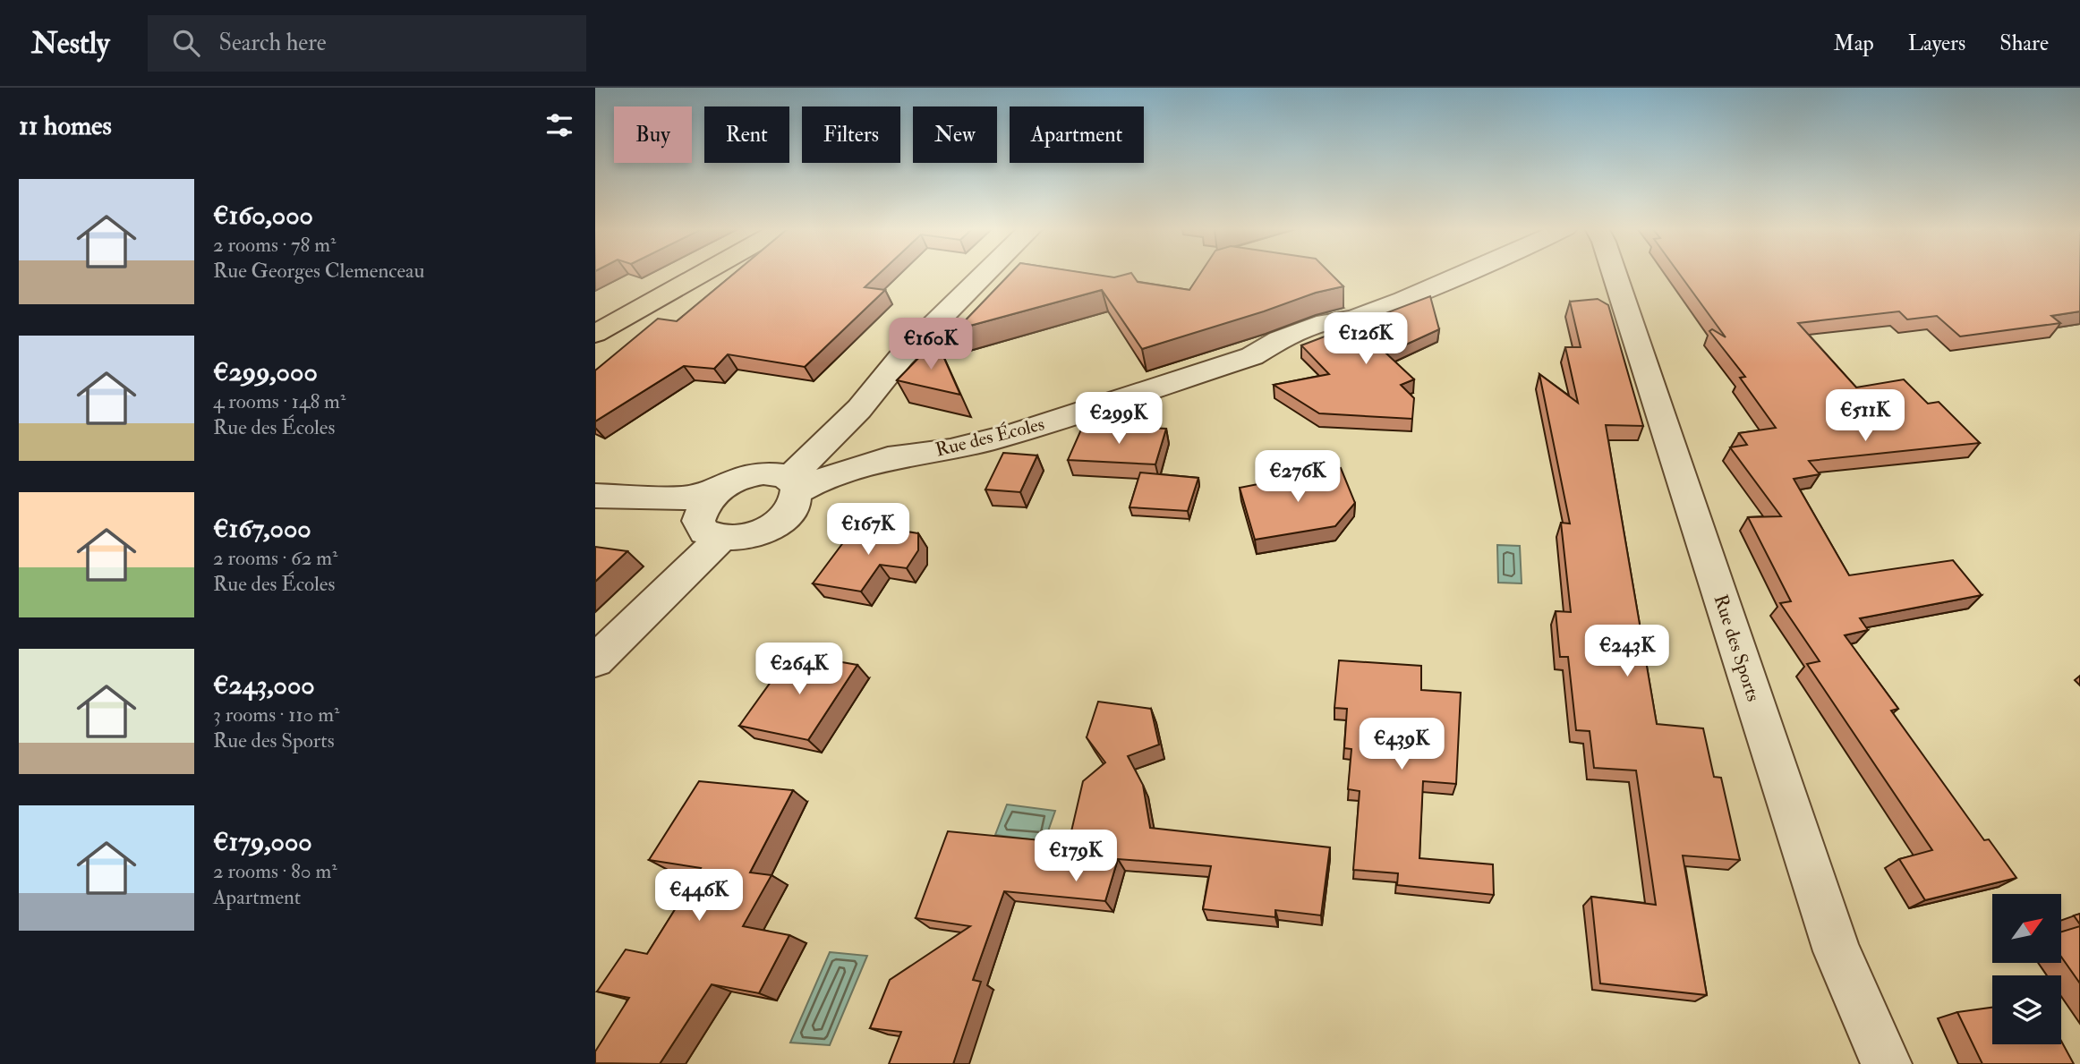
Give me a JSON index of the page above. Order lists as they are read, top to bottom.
{
  "streets": {
    "street": ["Rue des Écoles", "Rue des Sports"]
  },
  "north": "top right",
  "page": {
    "header": "Nestly",
    "search": "Search here",
    "nav": ["Map", "Layers", "Share"],
    "heading": "11 homes",
    "chip": [
      "Buy",
      "Rent",
      "Filters",
      "New",
      "Apartment"
    ],
    "list": [
      {
        "name": "€160,000",
        "note": "2 rooms · 78 m² · Rue Georges Clemenceau"
      },
      {
        "name": "€299,000",
        "note": "4 rooms · 148 m² · Rue des Écoles"
      },
      {
        "name": "€167,000",
        "note": "2 rooms · 62 m² · Rue des Écoles"
      },
      {
        "name": "€243,000",
        "note": "3 rooms · 110 m² · Rue des Sports"
      },
      {
        "name": "€179,000",
        "note": "2 rooms · 80 m² · Apartment"
      }
    ],
    "price": [
      "€126K",
      "€160K",
      "€511K",
      "€299K",
      "€276K",
      "€167K",
      "€243K",
      "€264K",
      "€439K",
      "€179K",
      "€446K"
    ]
  }
}
